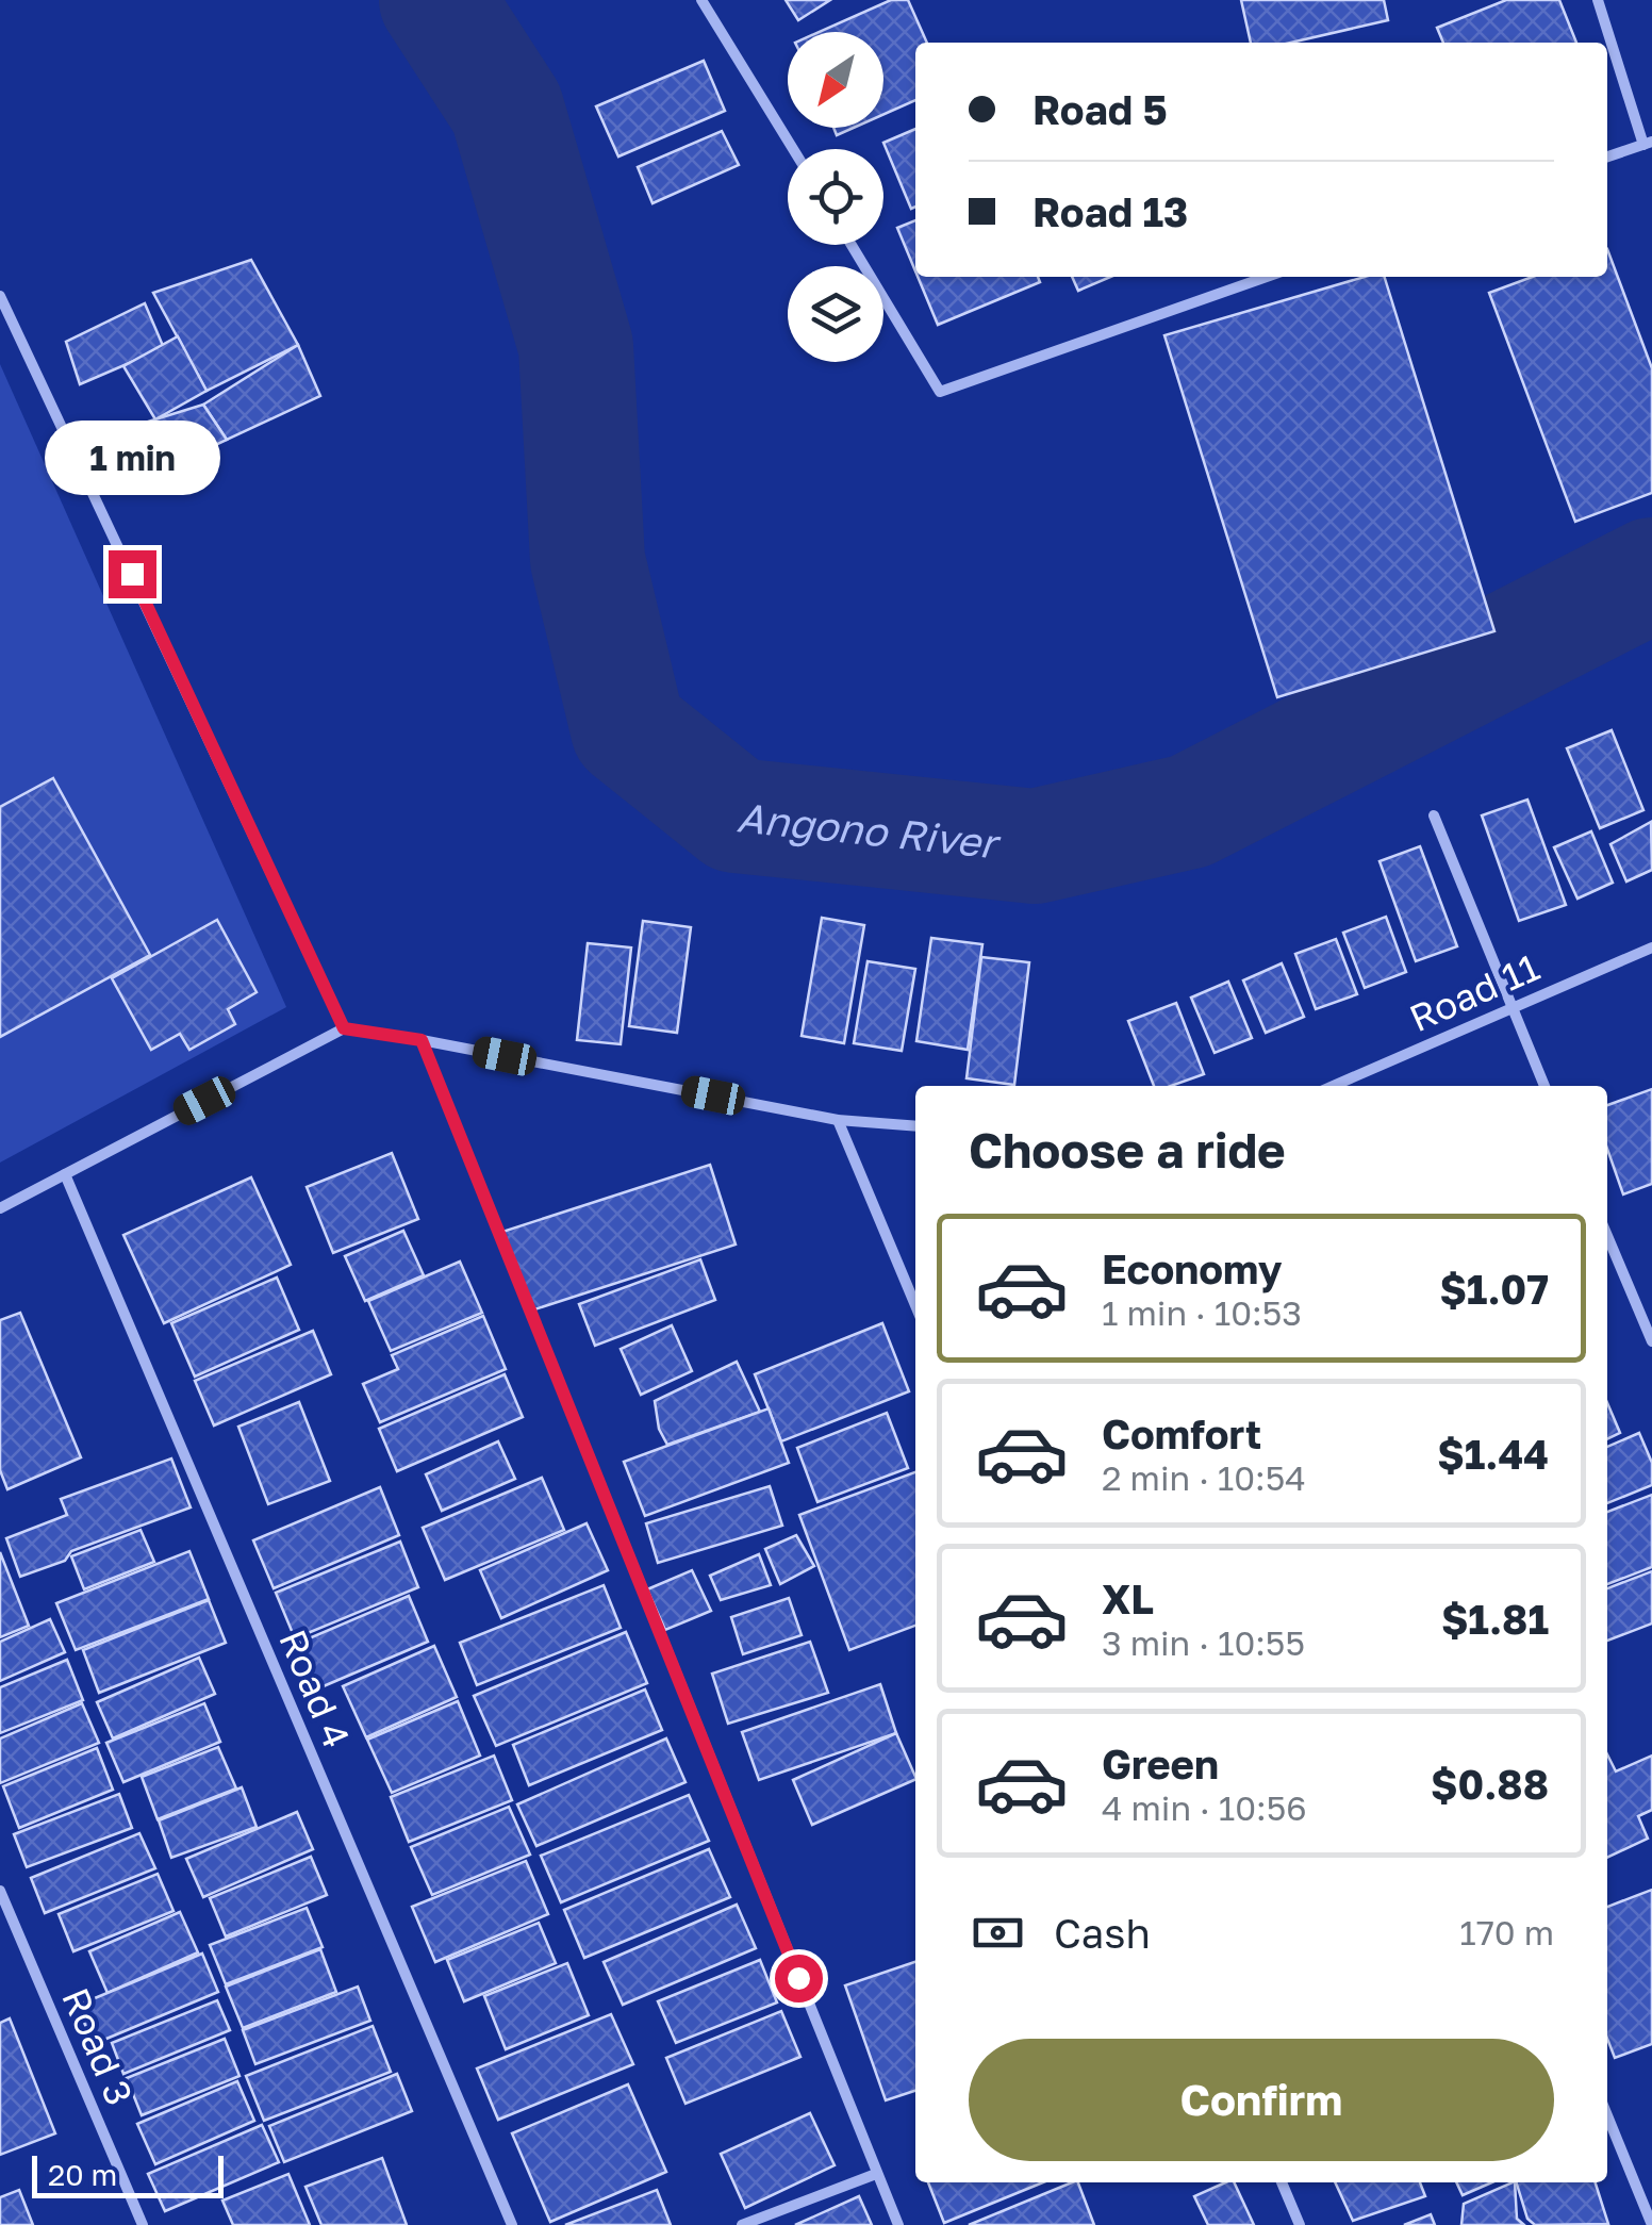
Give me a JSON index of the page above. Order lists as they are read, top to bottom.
{
  "streets": {
    "street": ["Road 11", "Road 4", "Road 3"]
  },
  "water": ["Angono River"],
  "scale_bar": "20 m",
  "north": "bottom left",
  "page": {
    "banner": ["Road 5", "Road 13"],
    "bubble": "1 min",
    "heading": "Choose a ride",
    "list": [
      {
        "name": "Economy",
        "note": "1 min · 10:53",
        "value": "$1.07"
      },
      {
        "name": "Comfort",
        "note": "2 min · 10:54",
        "value": "$1.44"
      },
      {
        "name": "XL",
        "note": "3 min · 10:55",
        "value": "$1.81"
      },
      {
        "name": "Green",
        "note": "4 min · 10:56",
        "value": "$0.88"
      }
    ],
    "pay": ["Cash", "170 m"],
    "buttons": "Confirm",
    "scale": "20 m"
  }
}
